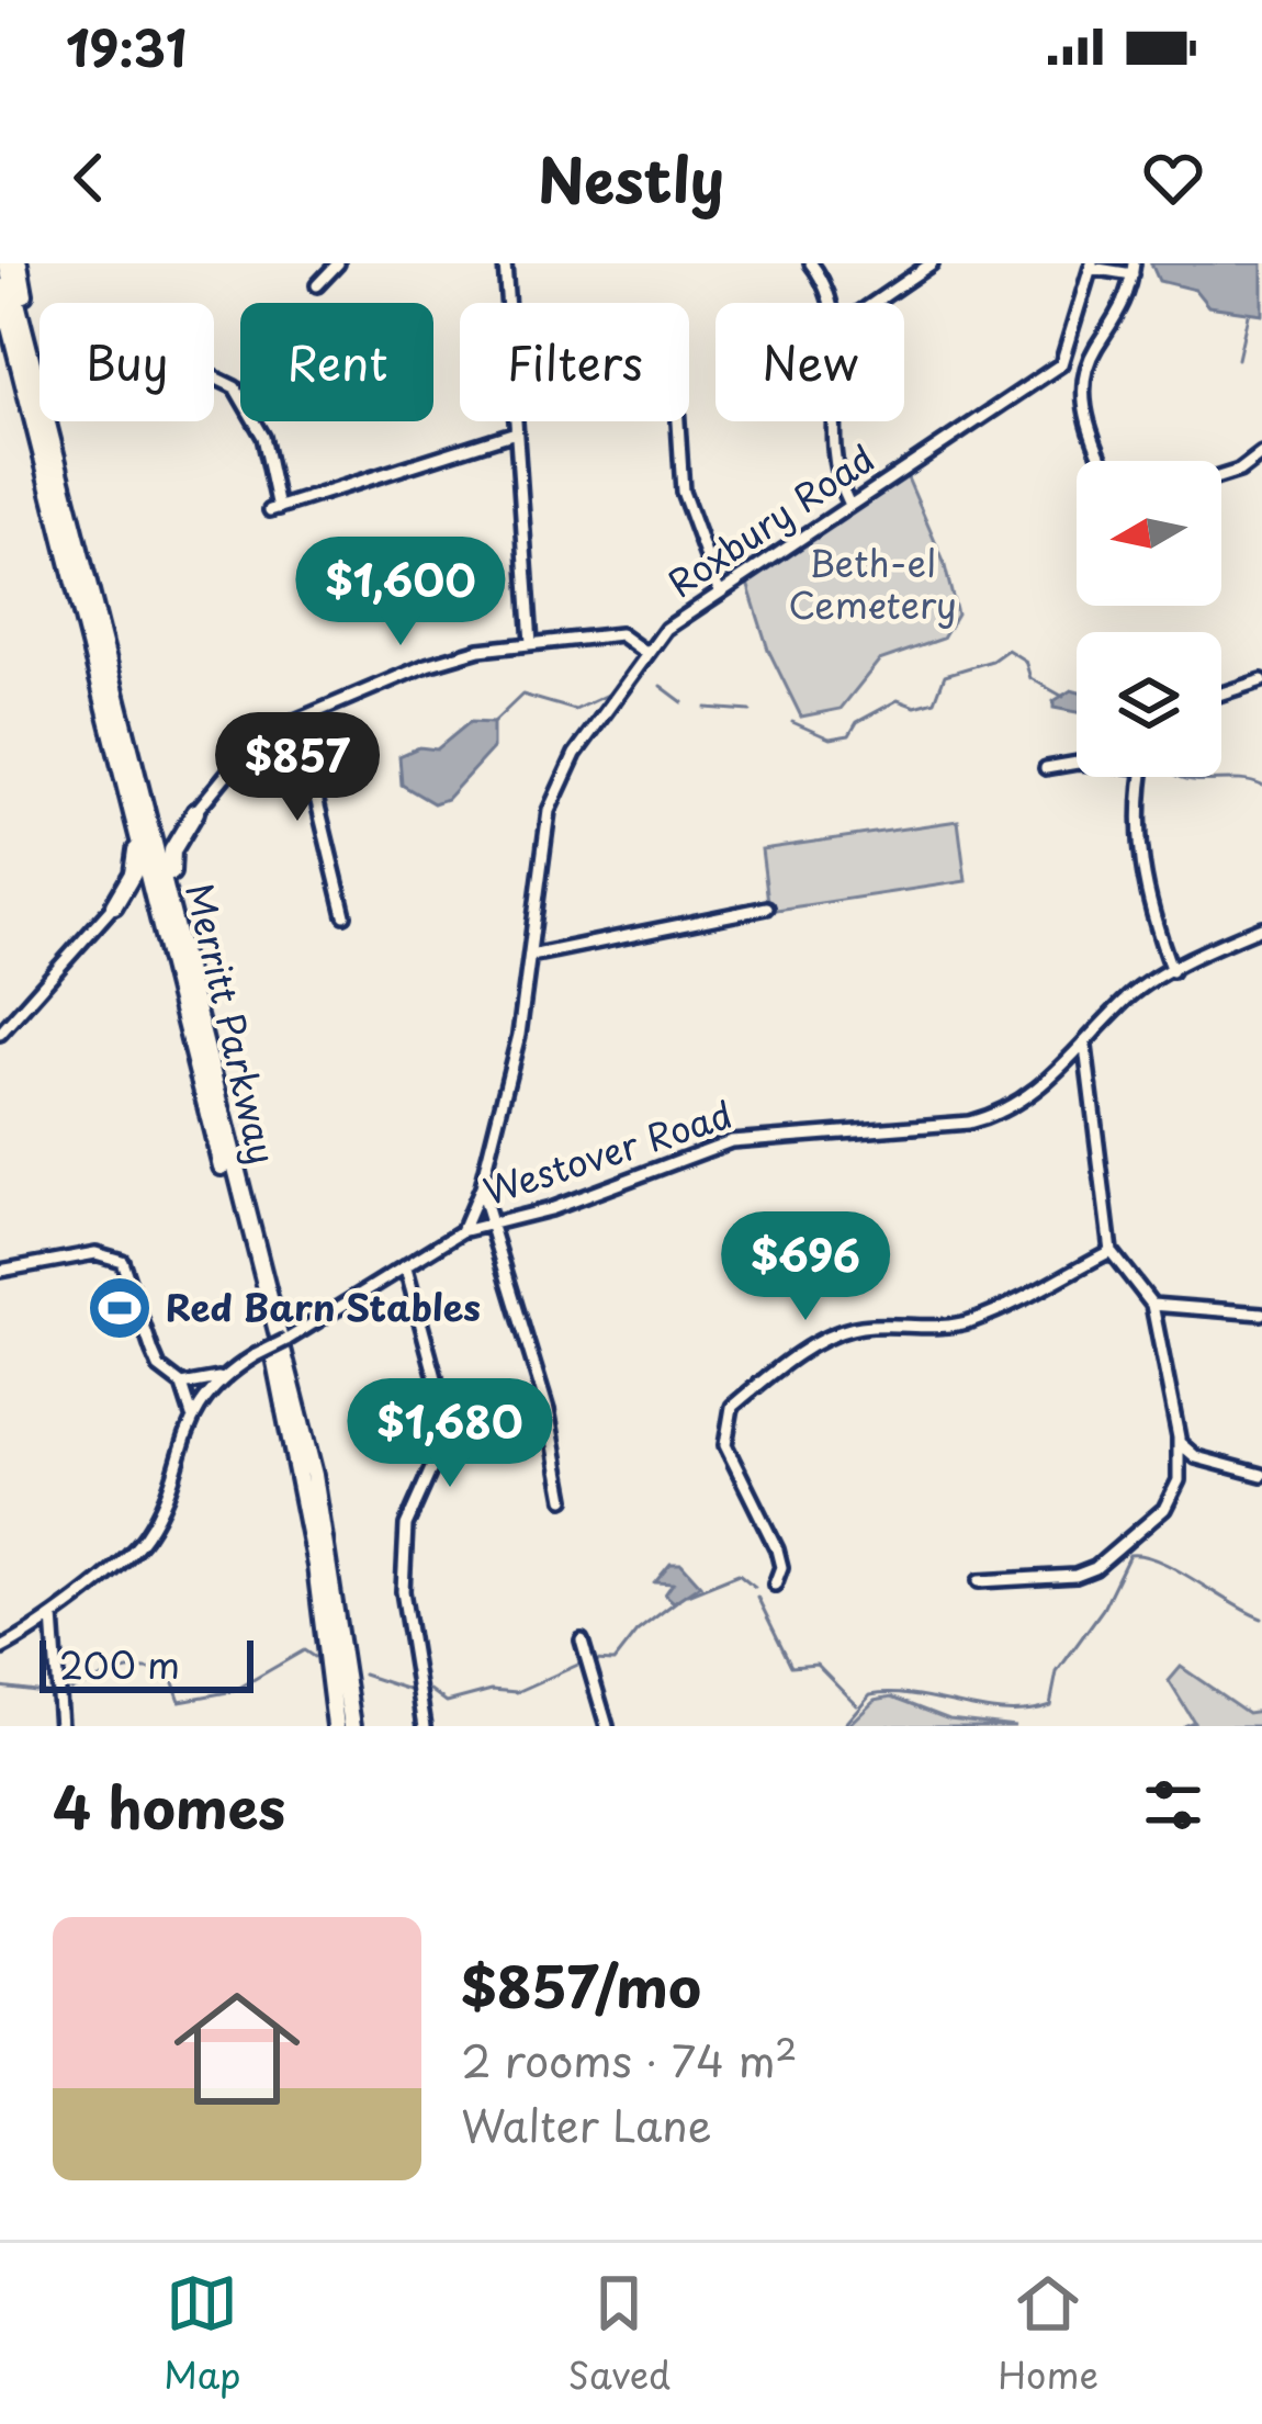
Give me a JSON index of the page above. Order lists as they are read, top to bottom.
{
  "streets": {
    "highway": ["Merritt Parkway"],
    "street": ["Roxbury Road", "Westover Road"]
  },
  "crossings": [
    ["Roxbury Road", "Westover Road"]
  ],
  "parks": ["Beth-el Cemetery"],
  "places": {
    "sports": ["Red Barn Stables"]
  },
  "scale_bar": "200 m",
  "north": "left",
  "page": {
    "status": "19:31",
    "header": "Nestly",
    "chip": [
      "Buy",
      "Rent",
      "Filters",
      "New"
    ],
    "price": [
      "$1,600",
      "$857",
      "$696",
      "$1,680"
    ],
    "scale": "200 m",
    "heading": "4 homes",
    "list": [
      {
        "name": "$857/mo",
        "note": "2 rooms · 74 m² · Walter Lane"
      }
    ],
    "tabs": ["Map", "Saved", "Home"]
  }
}
